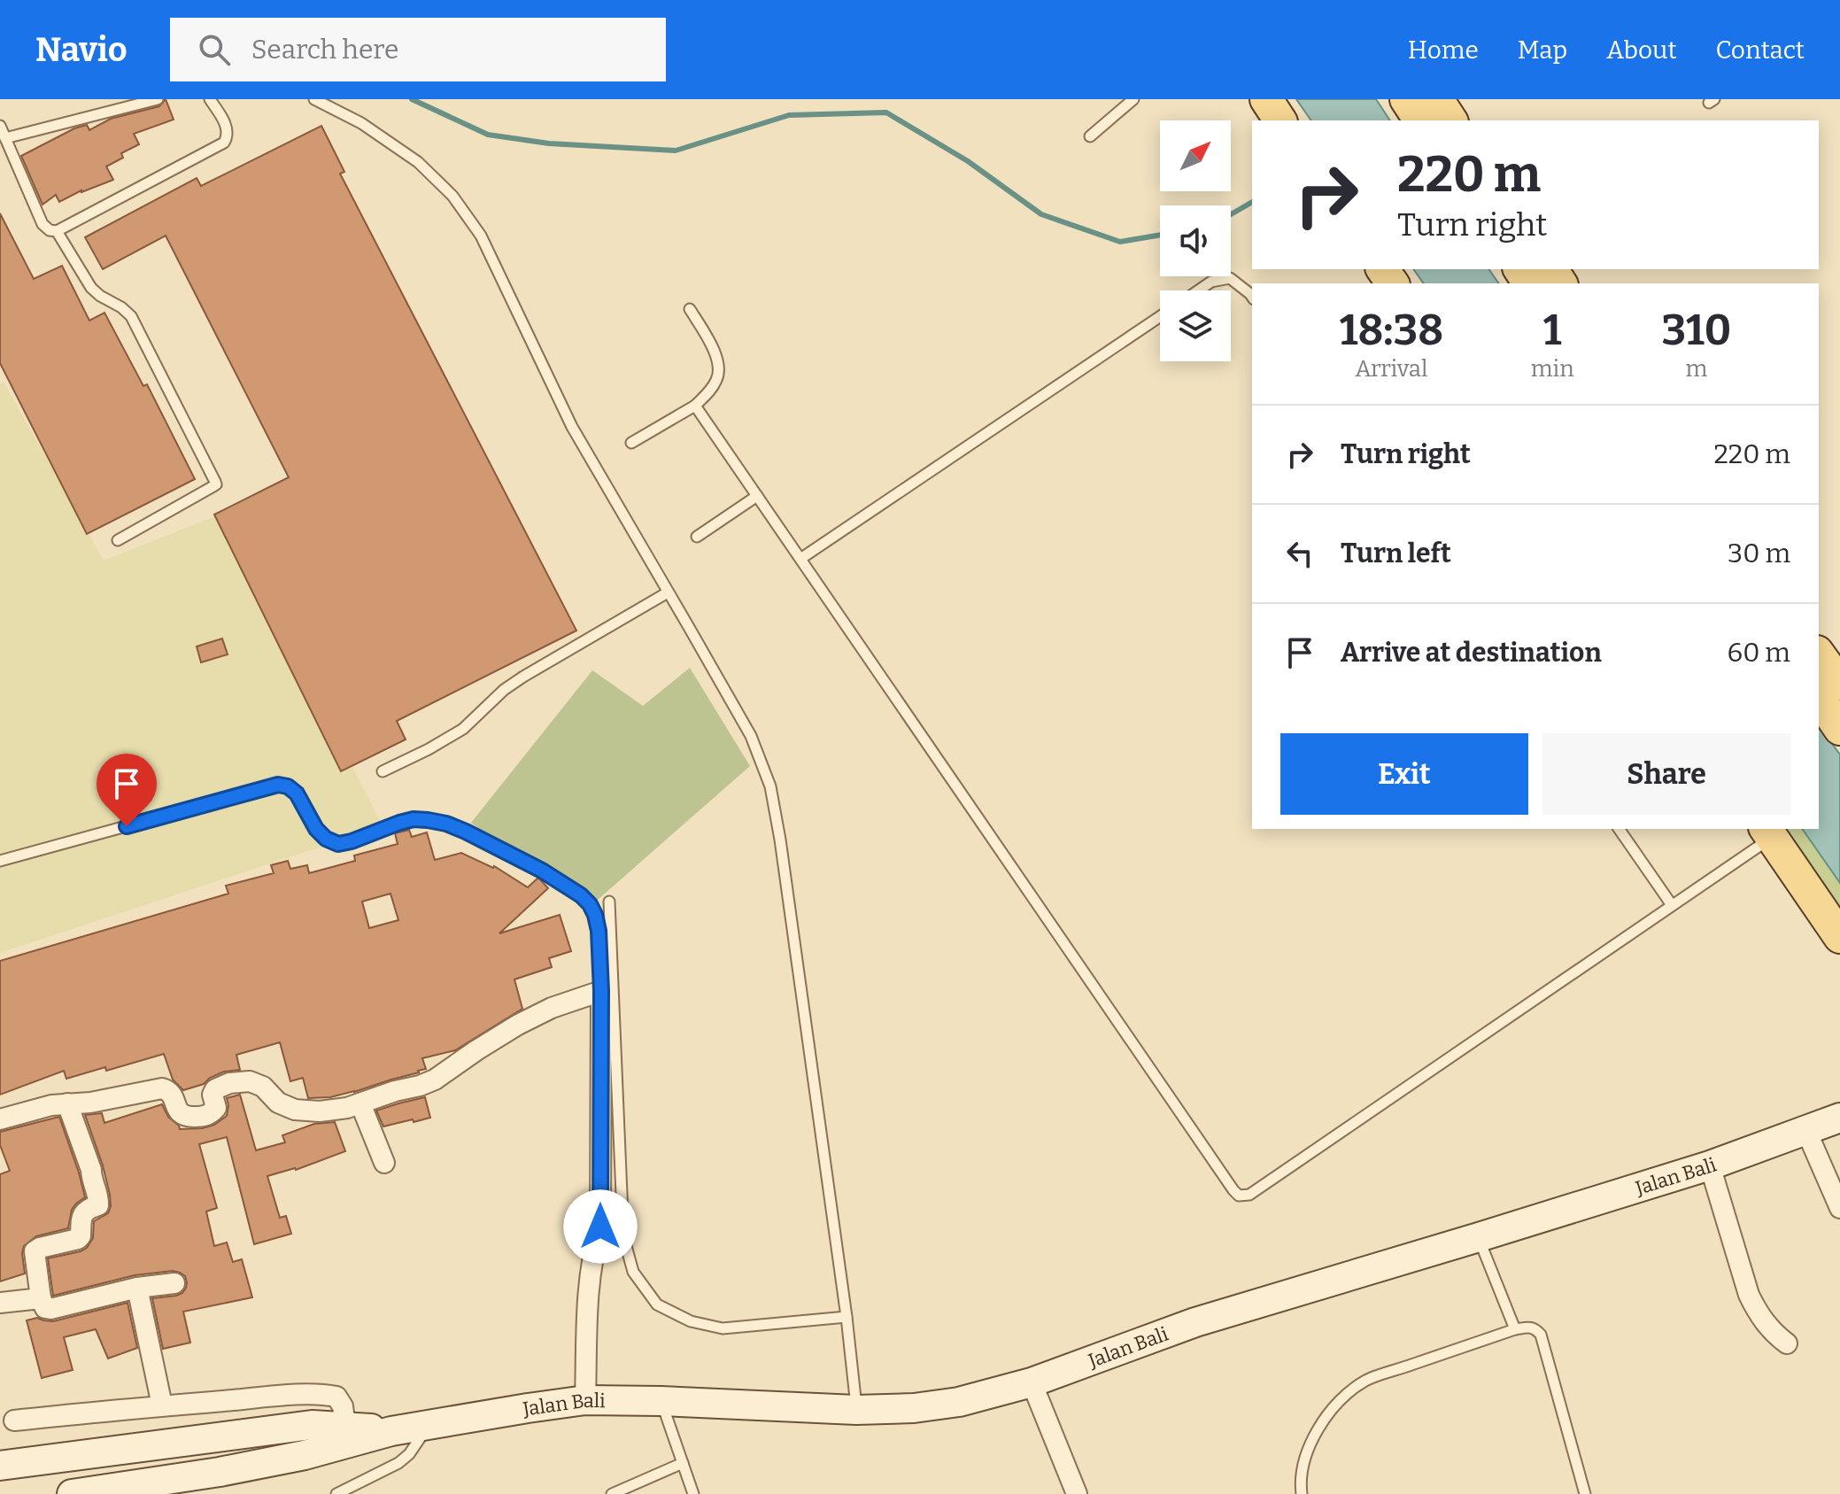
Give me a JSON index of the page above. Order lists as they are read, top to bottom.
{
  "streets": {
    "street": ["Jalan Bali"]
  },
  "north": "top right",
  "page": {
    "header": "Navio",
    "search": "Search here",
    "nav": [
      "Home",
      "Map",
      "About",
      "Contact"
    ],
    "turn": ["220 m", "Turn right"],
    "eta": [
      "18:38",
      "Arrival",
      "1",
      "min",
      "310",
      "m"
    ],
    "list": [
      {
        "name": "Turn right",
        "value": "220 m"
      },
      {
        "name": "Turn left",
        "value": "30 m"
      },
      {
        "name": "Arrive at destination",
        "value": "60 m"
      }
    ],
    "buttons": ["Exit", "Share"]
  }
}
